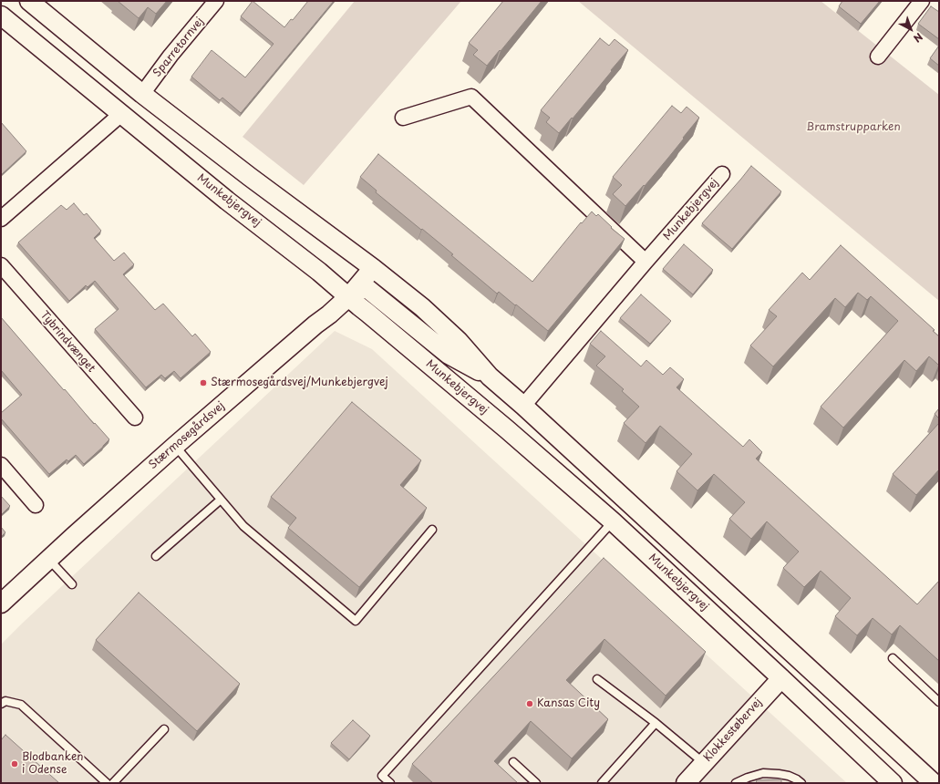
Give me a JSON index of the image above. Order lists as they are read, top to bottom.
{
  "streets": {
    "street": [
      "Sparretornvej",
      "Munkebjergvej",
      "Tybrindvænget",
      "Stærmosegårdsvej",
      "Klokkestøbervej"
    ]
  },
  "crossings": [
    ["Munkebjergvej", "Stærmosegårdsvej"],
    ["Munkebjergvej", "Klokkestøbervej"]
  ],
  "parks": ["Bramstrupparken"],
  "places": ["Stærmosegårdsvej/Munkebjergvej", "Kansas City", "Blodbanken i Odense"],
  "north": "bottom right"
}
